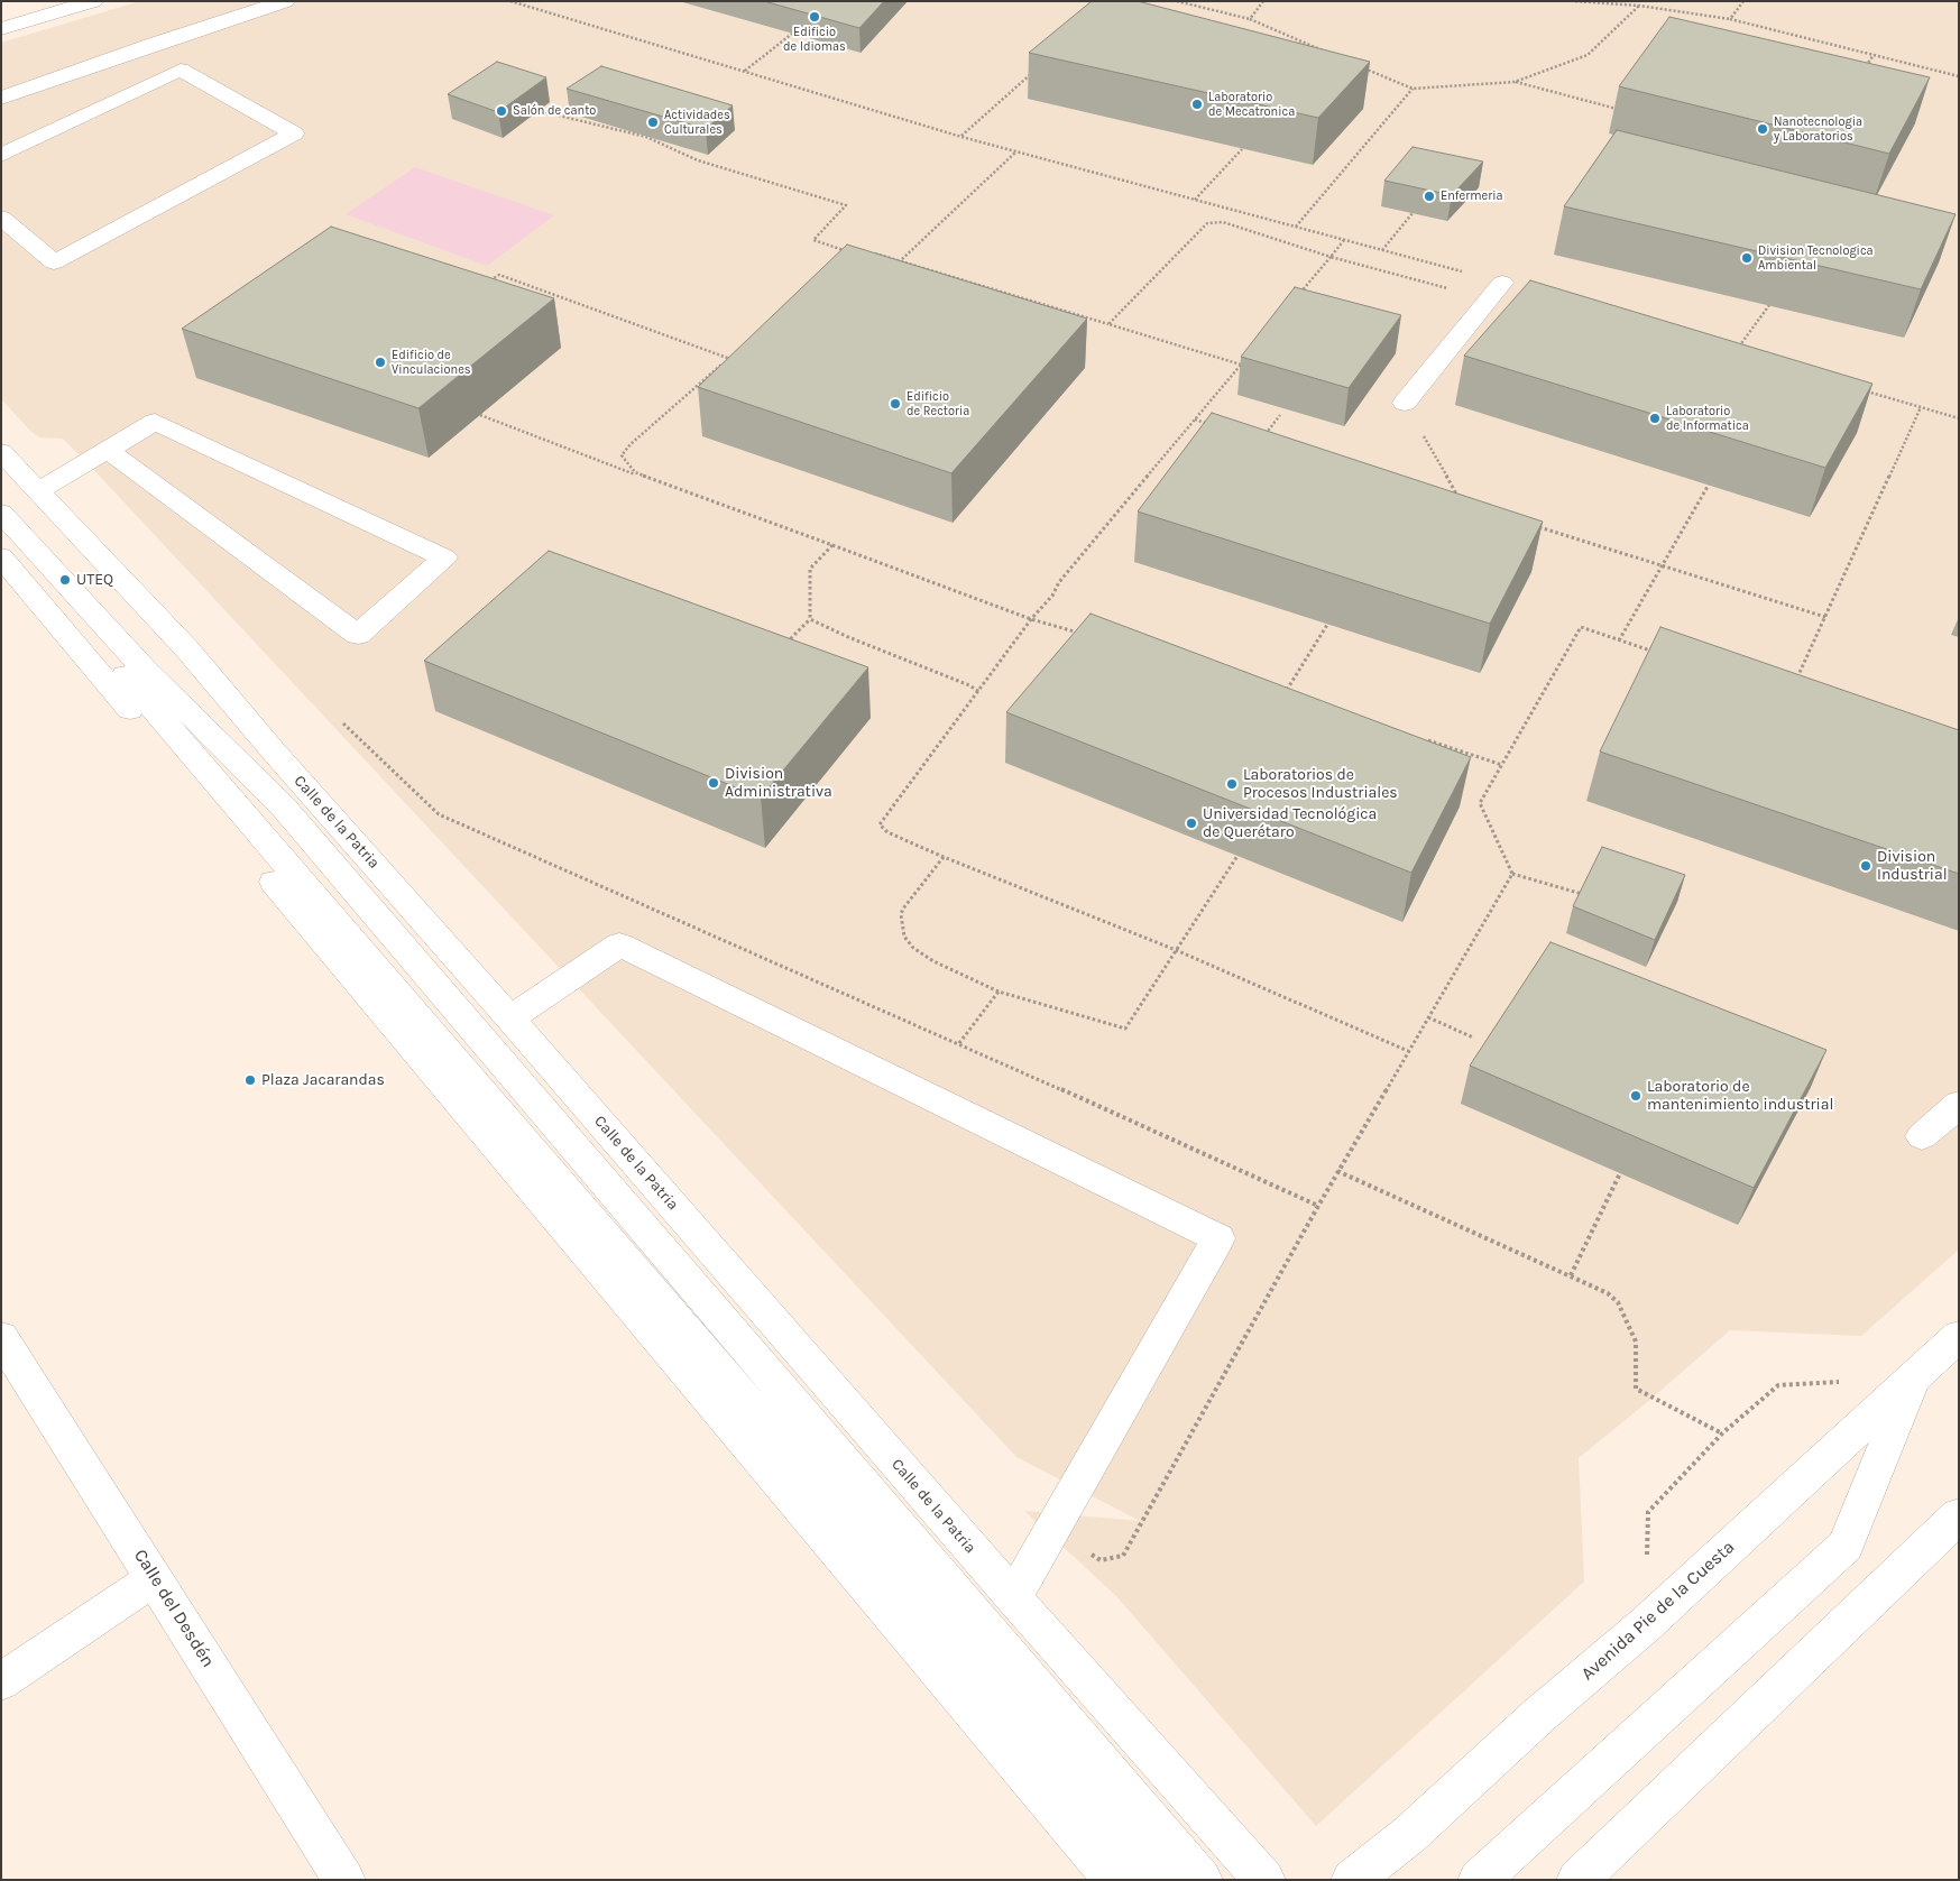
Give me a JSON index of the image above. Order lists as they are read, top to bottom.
{
  "streets": {
    "street": ["Calle de la Patria", "Calle del Desdén", "Avenida Pie de la Cuesta"]
  },
  "places": [
    "Edificio de Idiomas",
    "Laboratorio de Mecatronica",
    "Salón de canto",
    "Actividades Culturales",
    "Nanotecnologia y Laboratorios",
    "Enfermeria",
    "Division Tecnologica Ambiental",
    "Edificio de Vinculaciones",
    "Edificio de Rectoria",
    "Laboratorio de Informatica",
    "UTEQ",
    "Division Administrativa",
    "Laboratorios de Procesos Industriales",
    "Universidad Tecnológica de Querétaro",
    "Division Industrial",
    "Plaza Jacarandas",
    "Laboratorio de mantenimiento industrial"
  ]
}
